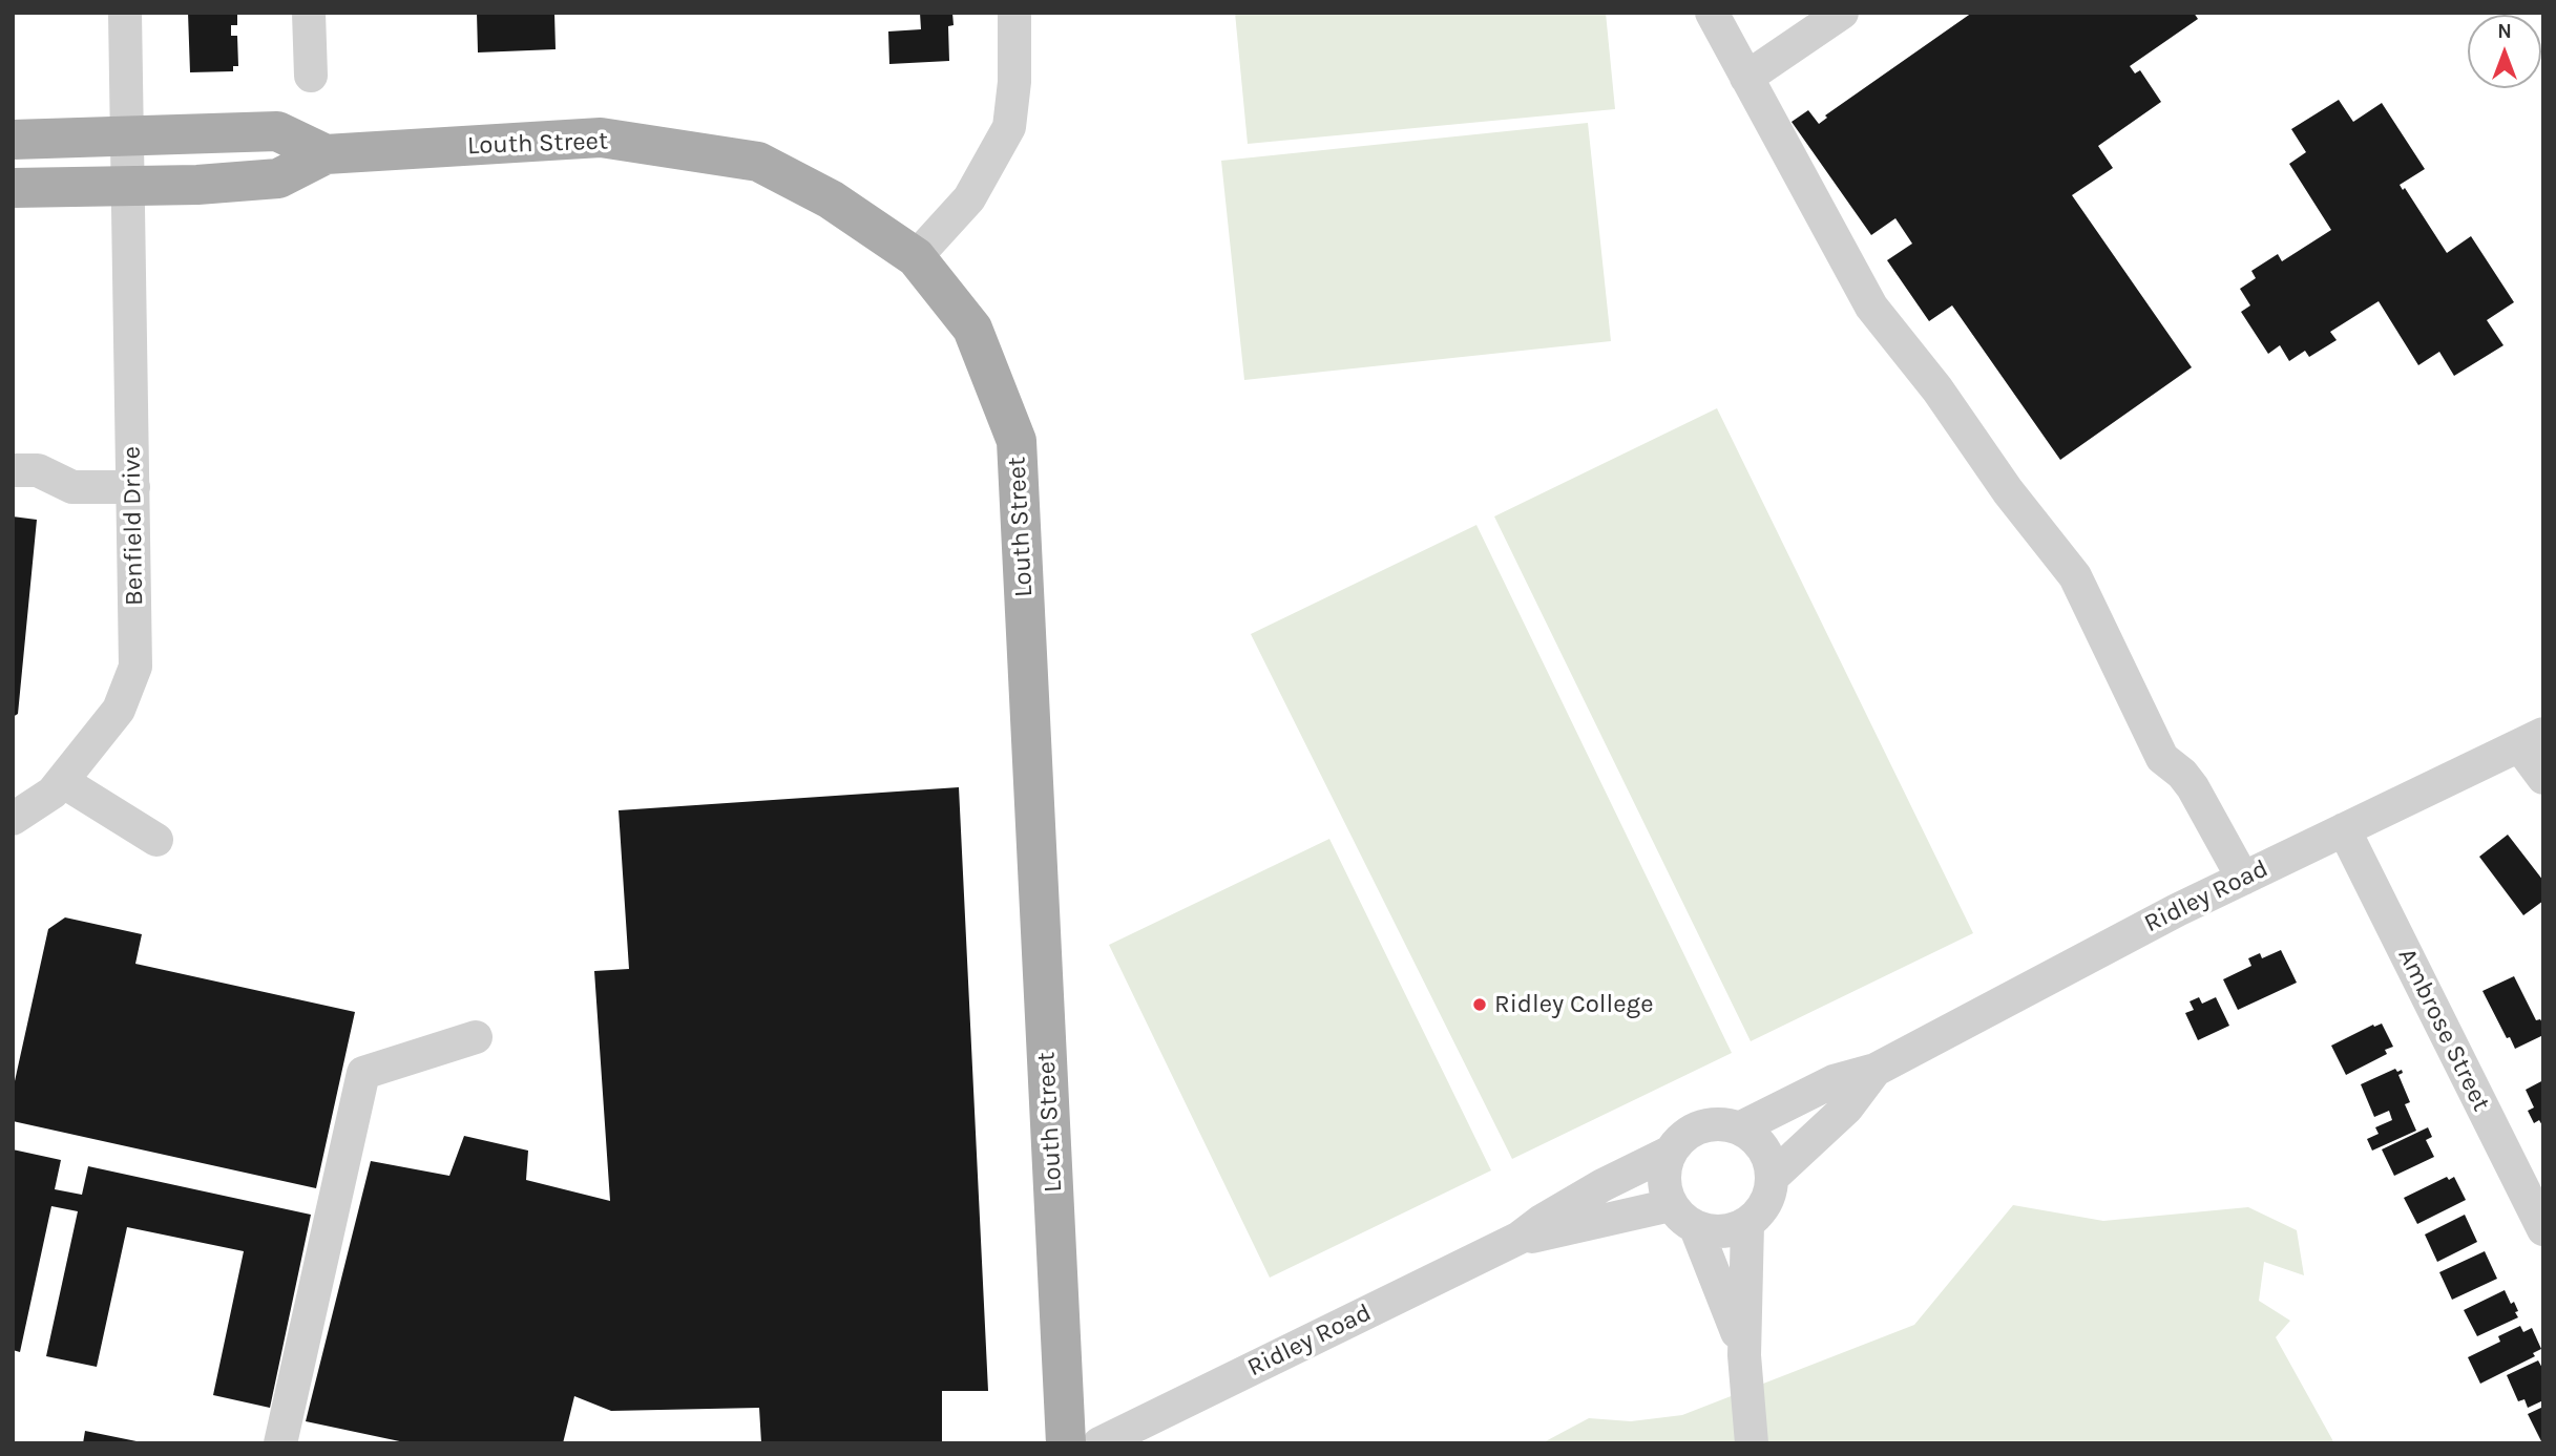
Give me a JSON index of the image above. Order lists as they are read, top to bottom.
{
  "streets": {
    "main road": ["Louth Street"],
    "street": ["Benfield Drive", "Ridley Road", "Ambrose Street"]
  },
  "crossings": [
    ["Louth Street", "Benfield Drive"],
    ["Ridley Road", "Ambrose Street"]
  ],
  "places": ["Ridley College"],
  "north": "top"
}
